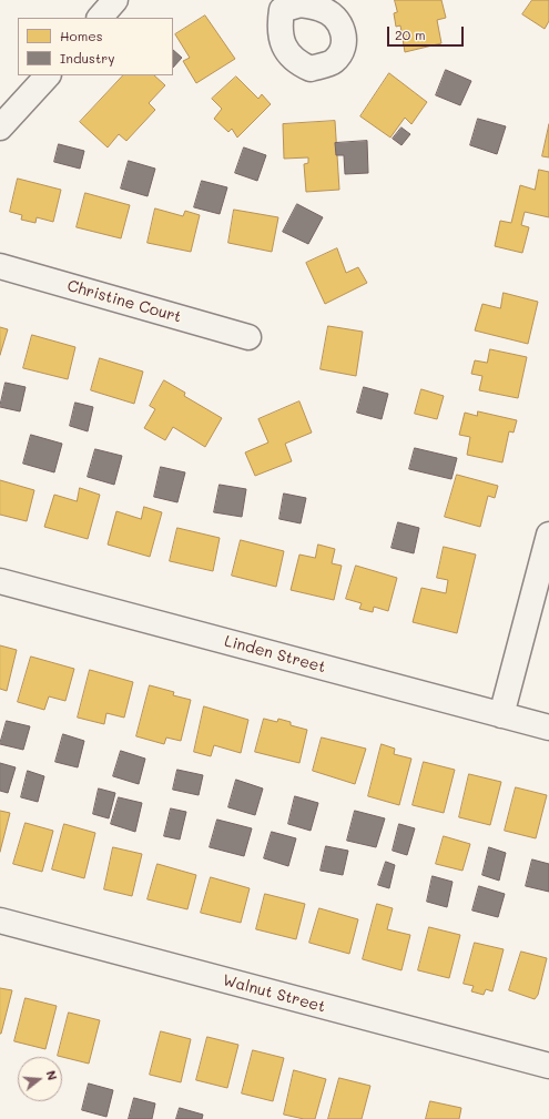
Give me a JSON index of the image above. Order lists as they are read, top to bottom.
{
  "streets": {
    "street": ["Christine Court", "Linden Street", "Walnut Street"]
  },
  "legend": ["Homes", "Industry"],
  "scale_bar": "20 m",
  "north": "right"
}
